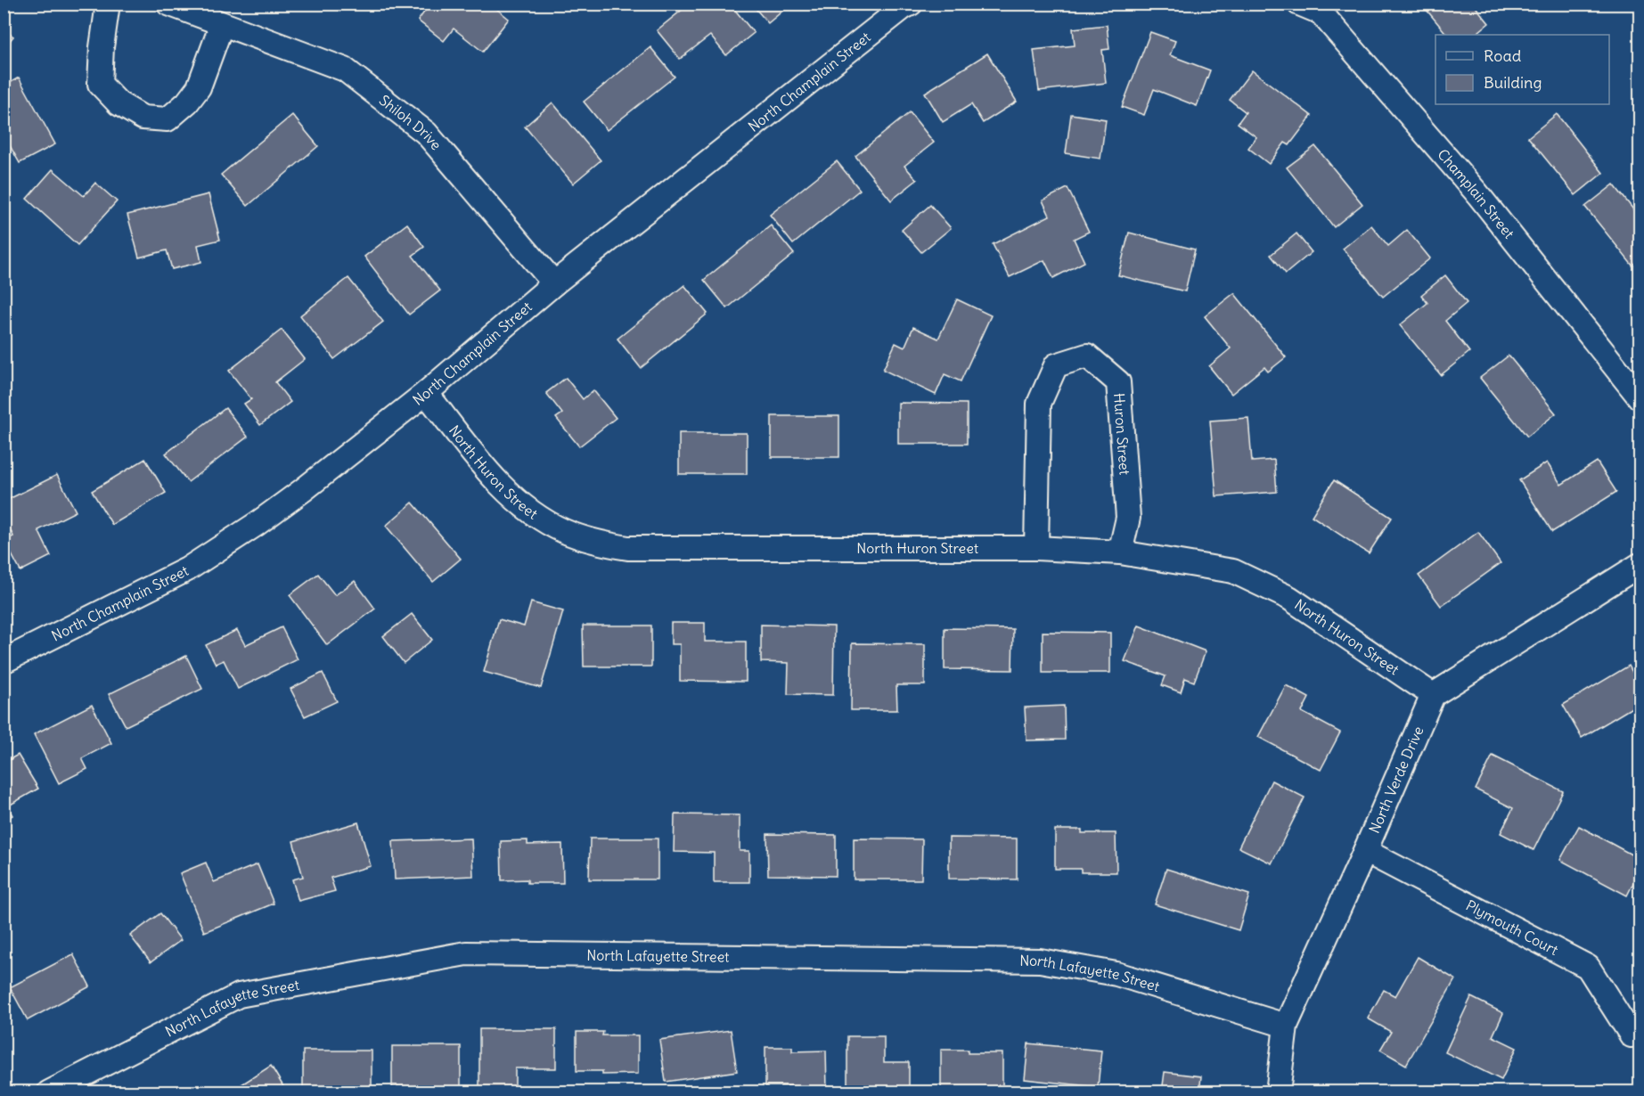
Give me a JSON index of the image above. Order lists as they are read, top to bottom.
{
  "streets": {
    "street": [
      "North Champlain Street",
      "Shiloh Drive",
      "Champlain Street",
      "Huron Street",
      "North Huron Street",
      "North Verde Drive",
      "Plymouth Court",
      "North Lafayette Street"
    ]
  },
  "crossings": [
    ["North Champlain Street", "Shiloh Drive"],
    ["North Champlain Street", "North Huron Street"],
    ["Huron Street", "North Huron Street"],
    ["North Huron Street", "North Verde Drive"],
    ["North Verde Drive", "Plymouth Court"],
    ["North Verde Drive", "North Lafayette Street"]
  ],
  "legend": ["Road", "Building"]
}
